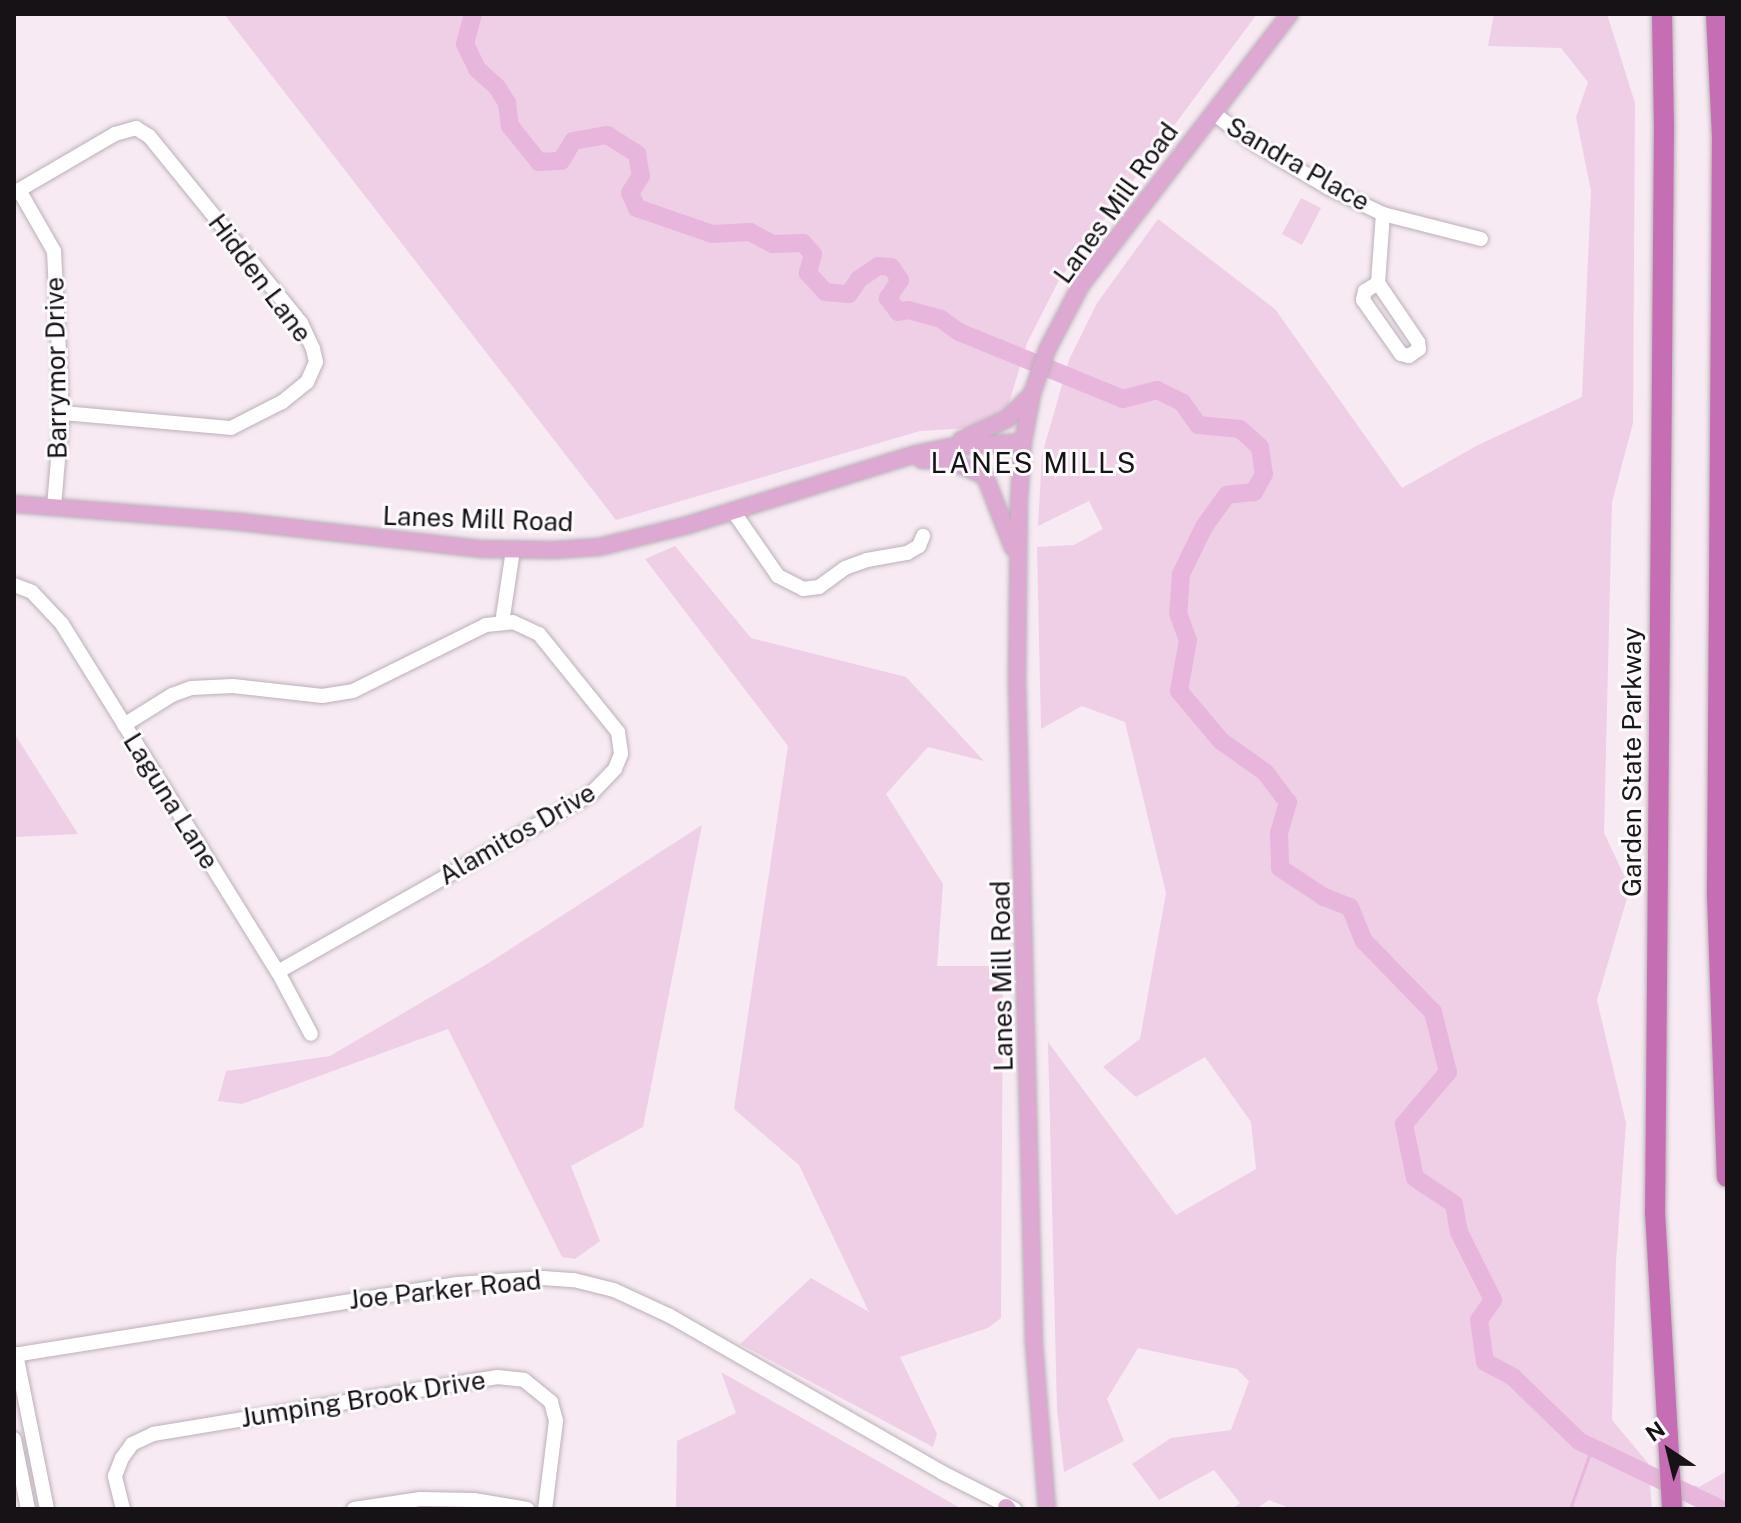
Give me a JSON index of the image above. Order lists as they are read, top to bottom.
{
  "streets": {
    "highway": ["Garden State Parkway"],
    "main road": ["Lanes Mill Road"],
    "street": [
      "Sandra Place",
      "Hidden Lane",
      "Barrymor Drive",
      "Laguna Lane",
      "Alamitos Drive",
      "Joe Parker Road",
      "Jumping Brook Drive"
    ]
  },
  "crossings": [
    ["Sandra Place", "Lanes Mill Road"],
    ["Lanes Mill Road", "Barrymor Drive"],
    ["Hidden Lane", "Barrymor Drive"],
    ["Laguna Lane", "Alamitos Drive"]
  ],
  "districts": ["LANES MILLS"],
  "north": "top left"
}
